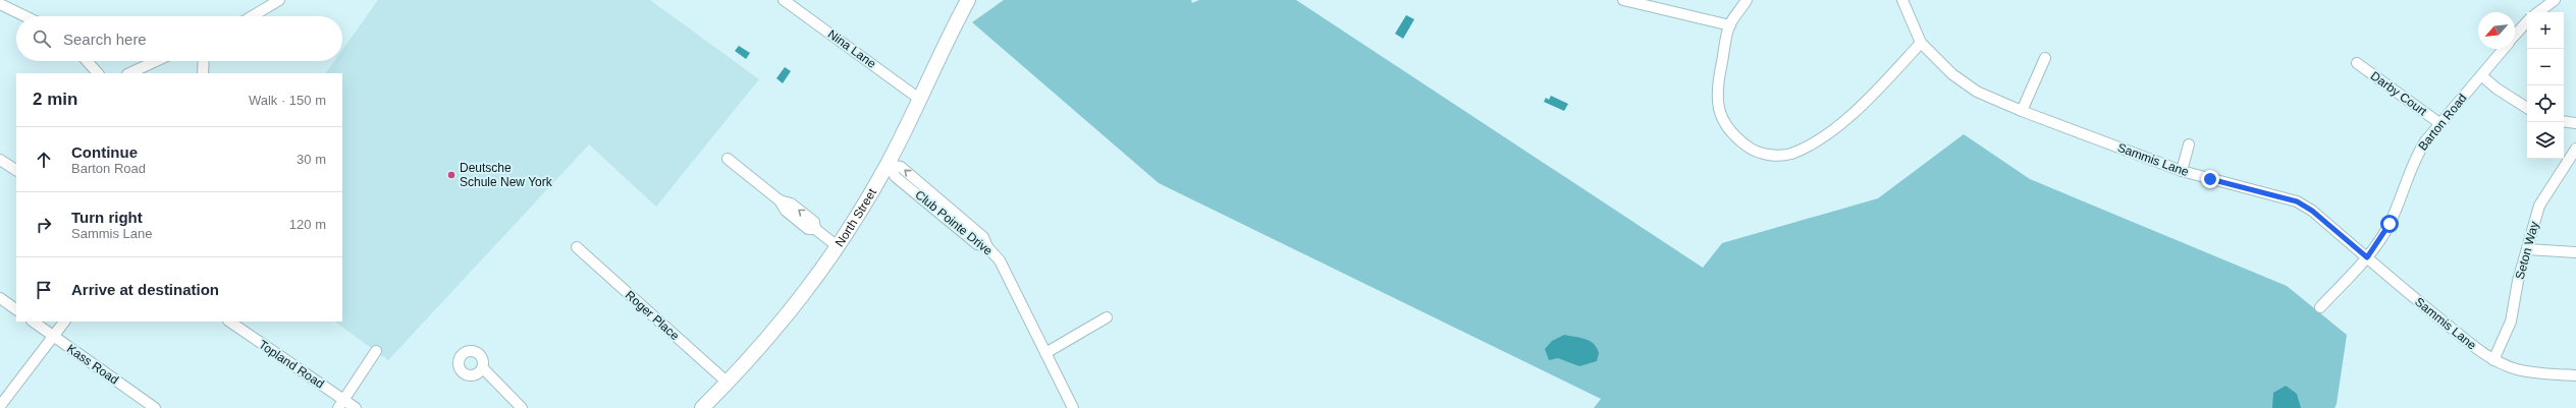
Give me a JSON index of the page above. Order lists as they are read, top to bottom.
{
  "streets": {
    "main road": ["North Street"],
    "street": [
      "Nina Lane",
      "Darby Court",
      "Barton Road",
      "Sammis Lane",
      "Club Pointe Drive",
      "Seton Way",
      "Roger Place",
      "Kass Road",
      "Topland Road"
    ]
  },
  "crossings": [
    ["Nina Lane", "North Street"],
    ["Darby Court", "Barton Road"],
    ["Barton Road", "Sammis Lane"],
    ["Sammis Lane", "Seton Way"],
    ["North Street", "Club Pointe Drive"],
    ["North Street", "Roger Place"]
  ],
  "places": ["Deutsche Schule New York"],
  "north": "bottom left",
  "page": {
    "map_buttons": ["+", "−"],
    "search": "Search here",
    "heading": ["2 min", "Walk · 150 m"],
    "list": [
      ["Continue", "Barton Road", "30 m"],
      ["Turn right", "Sammis Lane", "120 m"],
      "Arrive at destination"
    ]
  }
}
